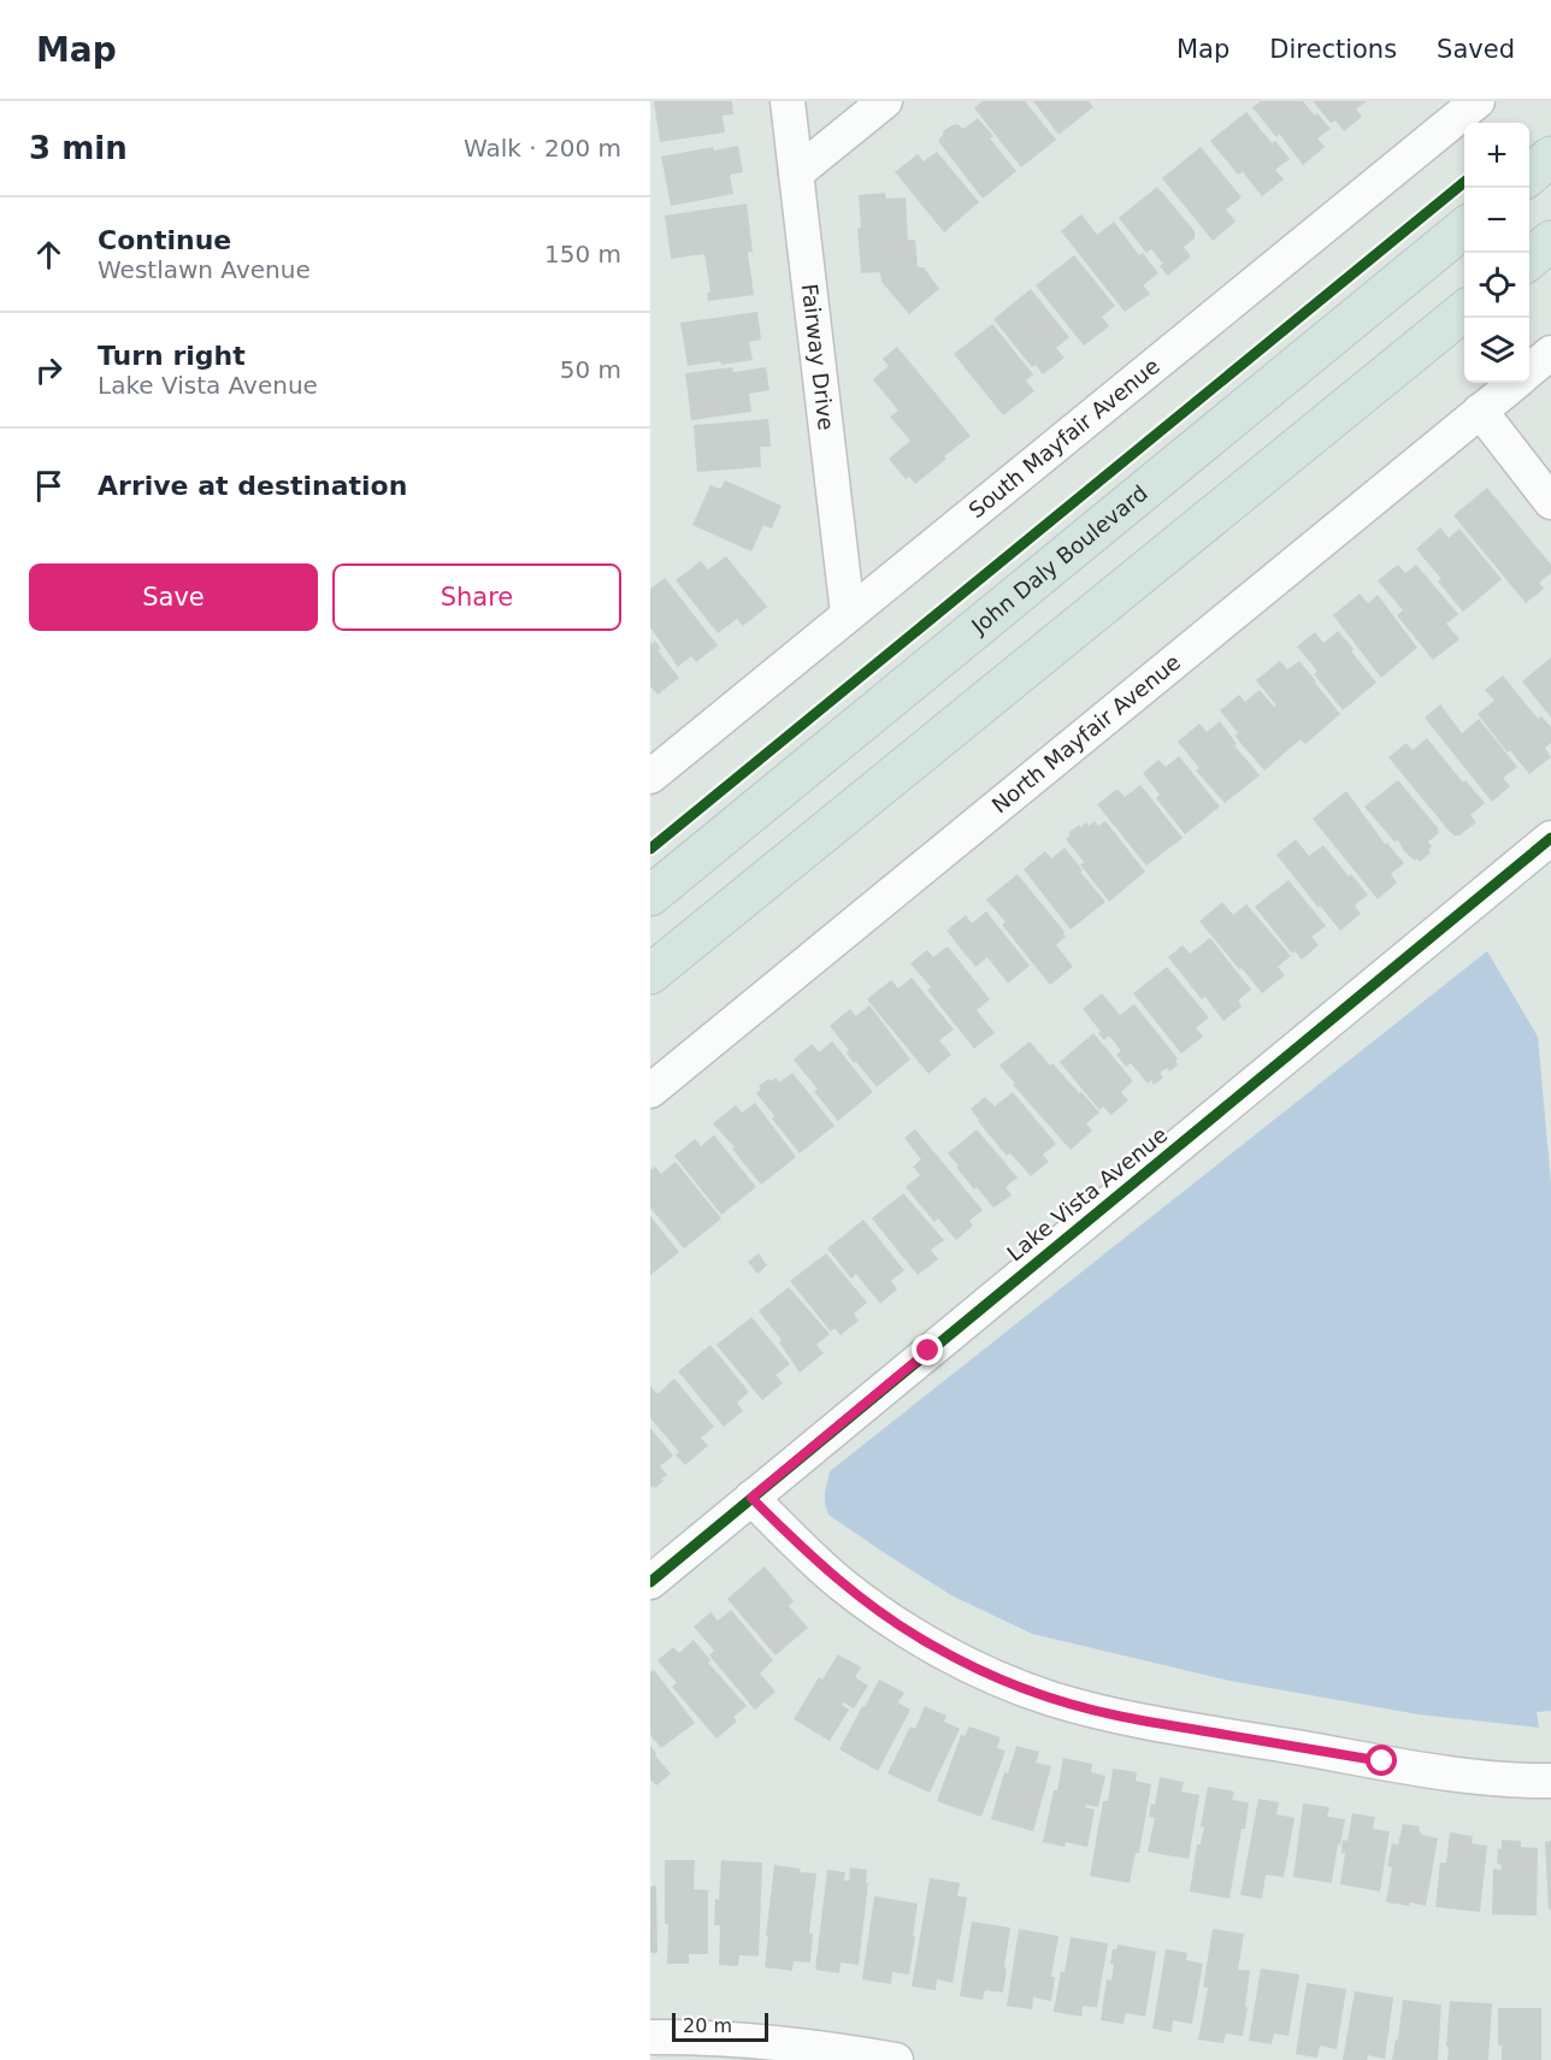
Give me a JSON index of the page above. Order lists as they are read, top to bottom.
{
  "streets": {
    "main road": ["John Daly Boulevard"],
    "street": [
      "Fairway Drive",
      "South Mayfair Avenue",
      "North Mayfair Avenue",
      "Lake Vista Avenue"
    ]
  },
  "crossings": [
    ["Fairway Drive", "South Mayfair Avenue"]
  ],
  "scale_bar": "20 m",
  "page": {
    "header": "Map",
    "nav": ["Map", "Directions", "Saved"],
    "heading": ["3 min", "Walk · 200 m"],
    "map_buttons": ["+", "−"],
    "list": [
      ["Continue", "Westlawn Avenue", "150 m"],
      ["Turn right", "Lake Vista Avenue", "50 m"],
      "Arrive at destination"
    ],
    "buttons": ["Save", "Share"],
    "scale": "20 m"
  }
}
